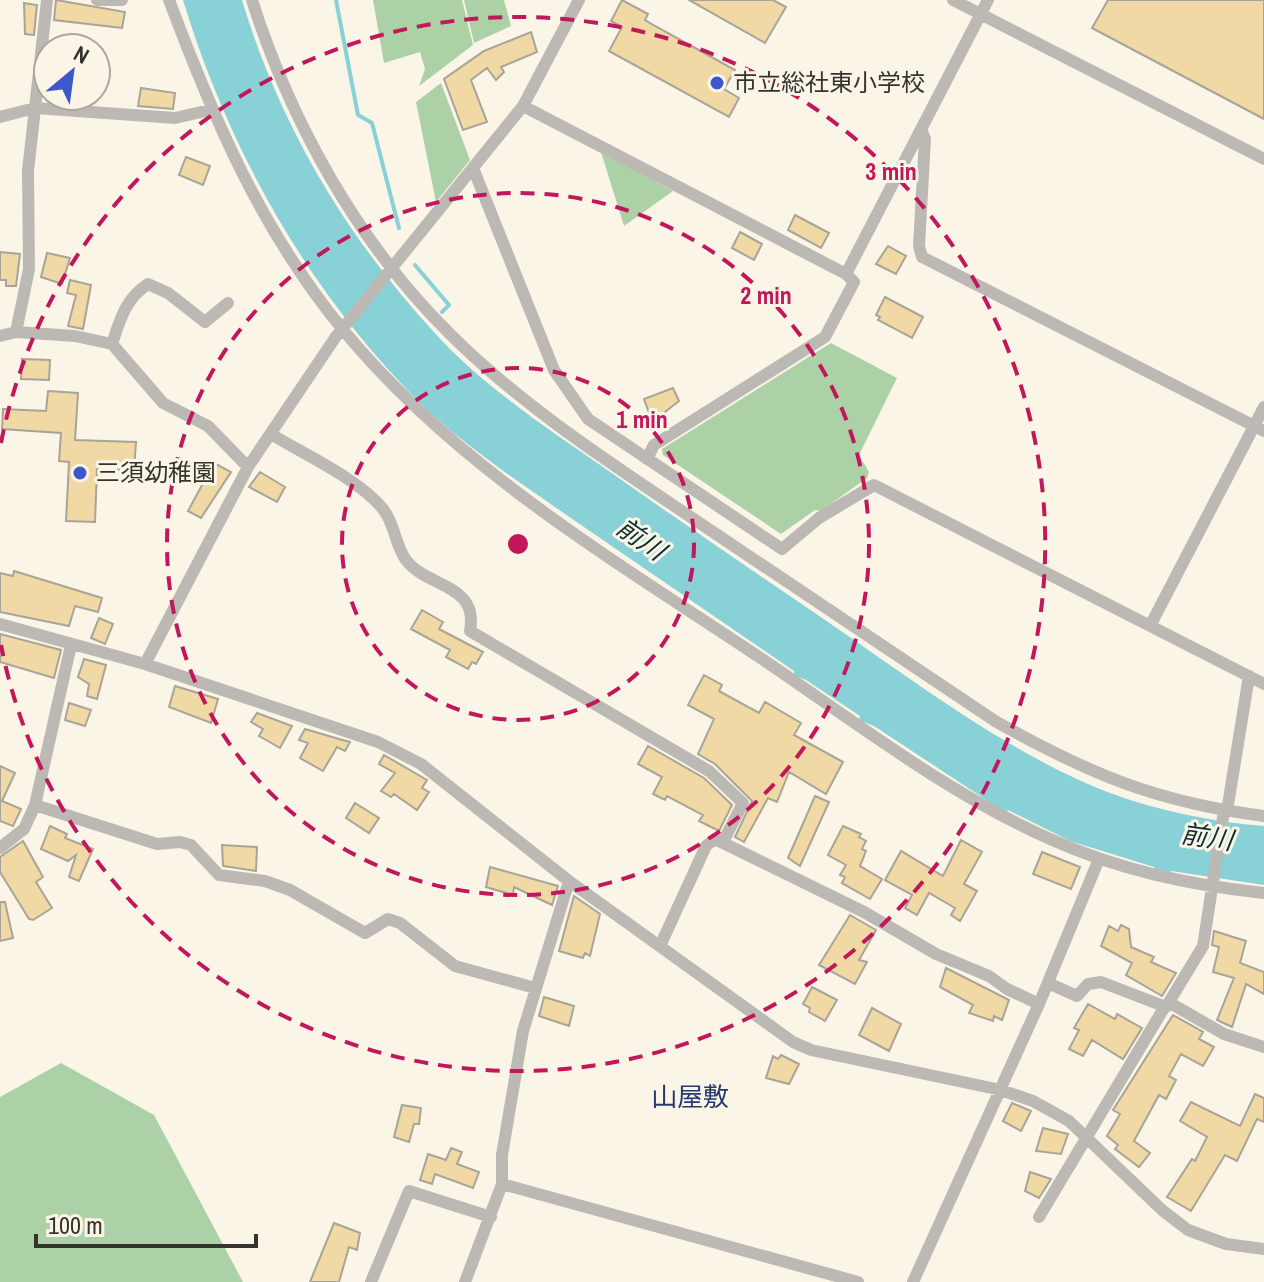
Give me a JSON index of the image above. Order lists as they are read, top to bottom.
{
  "districts": ["山屋敷"],
  "water": ["前川"],
  "places": ["市立総社東小学校", "三須幼稚園"],
  "scale_bar": "100 m",
  "north": "top right",
  "rings": ["3 min", "2 min", "1 min"]
}
